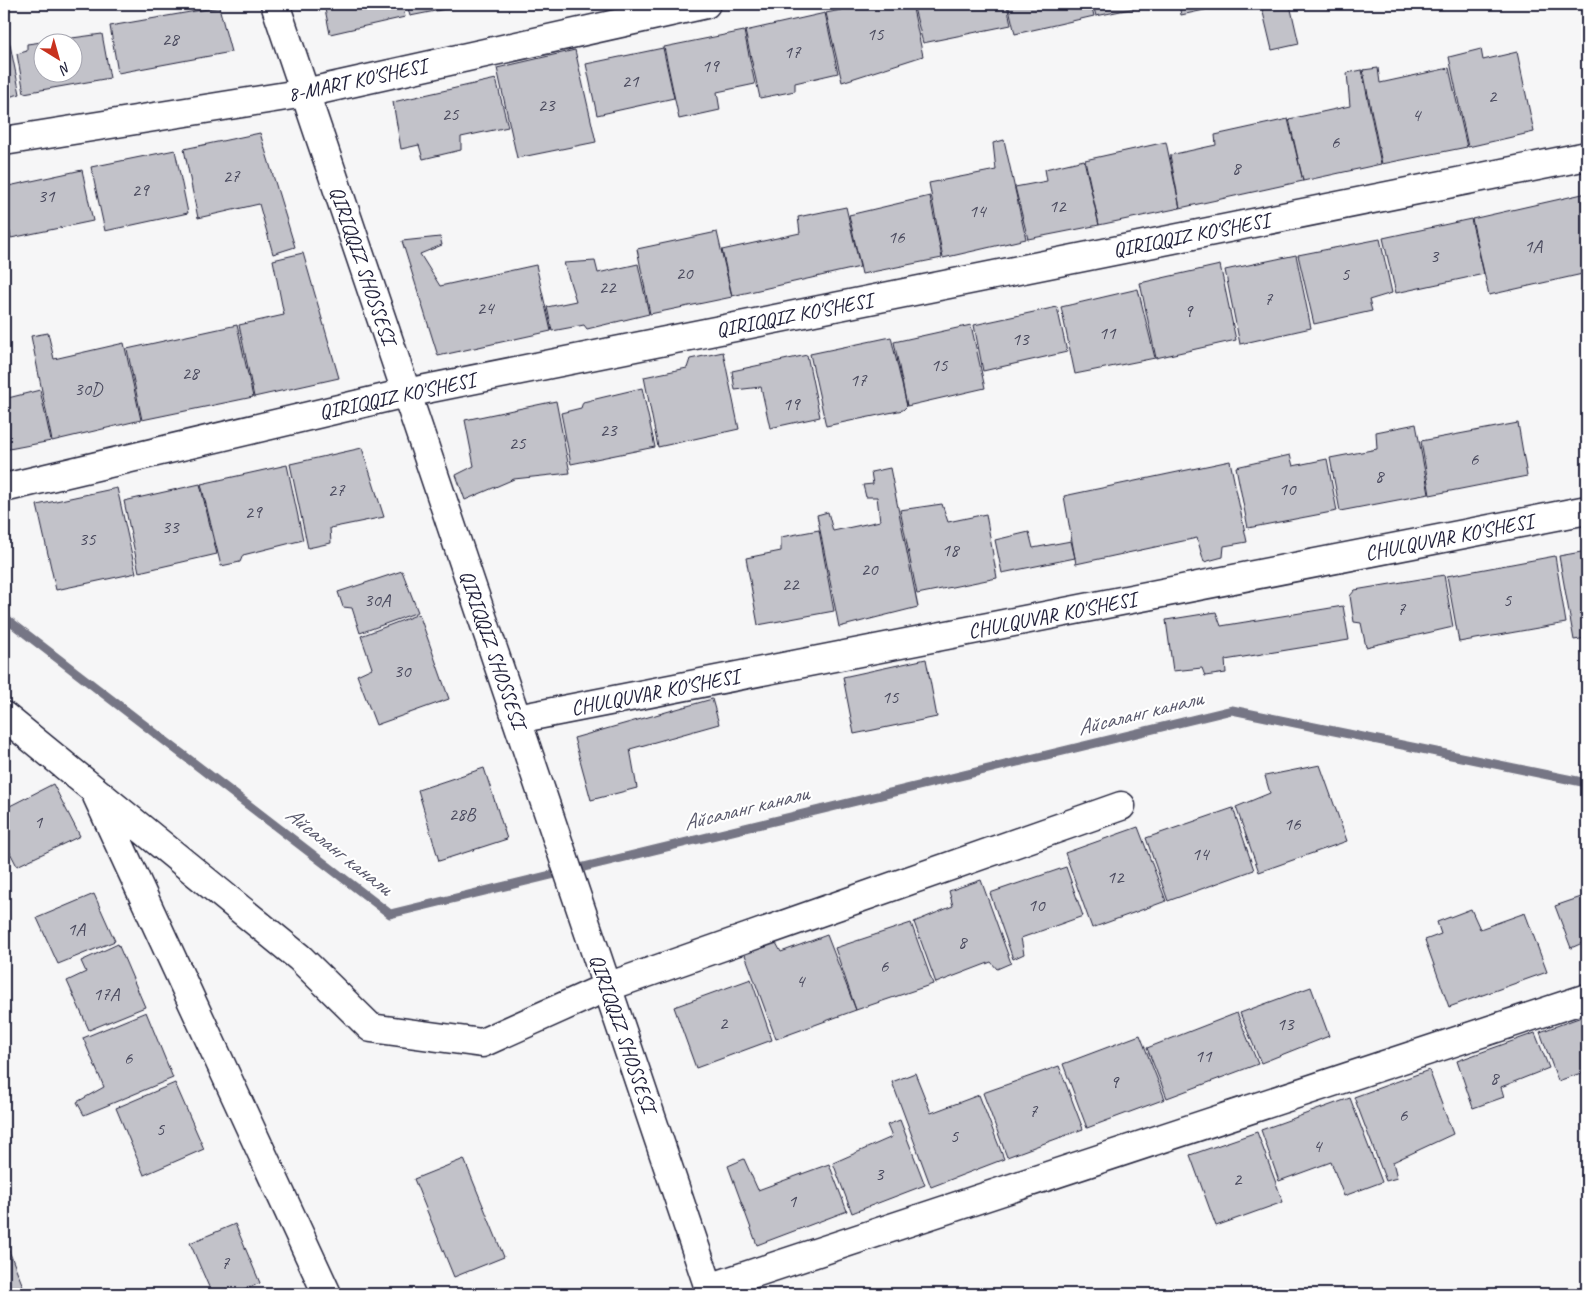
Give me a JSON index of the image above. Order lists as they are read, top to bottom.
{
  "streets": {
    "street": [
      "8-MART KO'SHESI",
      "QIRIQQIZ KO'SHESI",
      "QIRIQQIZ SHOSSESI",
      "CHULQUVAR KO'SHESI"
    ]
  },
  "crossings": [
    ["8-MART KO'SHESI", "QIRIQQIZ SHOSSESI"],
    ["QIRIQQIZ KO'SHESI", "QIRIQQIZ SHOSSESI"],
    ["QIRIQQIZ SHOSSESI", "CHULQUVAR KO'SHESI"]
  ],
  "water": ["Айсаланг канали"],
  "house_numbers": [
    "15",
    "28",
    "17",
    "19",
    "21",
    "2",
    "23",
    "25",
    "4",
    "6",
    "8",
    "27",
    "29",
    "31",
    "12",
    "14",
    "16",
    "1A",
    "3",
    "20",
    "5",
    "22",
    "7",
    "24",
    "9",
    "11",
    "13",
    "15",
    "28",
    "17",
    "30D",
    "19",
    "23",
    "25",
    "6",
    "8",
    "10",
    "27",
    "29",
    "33",
    "35",
    "18",
    "20",
    "22",
    "30A",
    "5",
    "7",
    "30",
    "15",
    "28B",
    "1",
    "16",
    "14",
    "12",
    "10",
    "1A",
    "8",
    "6",
    "4",
    "17A",
    "2",
    "13",
    "11",
    "6",
    "8",
    "9",
    "7",
    "6",
    "5",
    "5",
    "4",
    "3",
    "2",
    "1",
    "7"
  ],
  "north": "bottom right"
}
